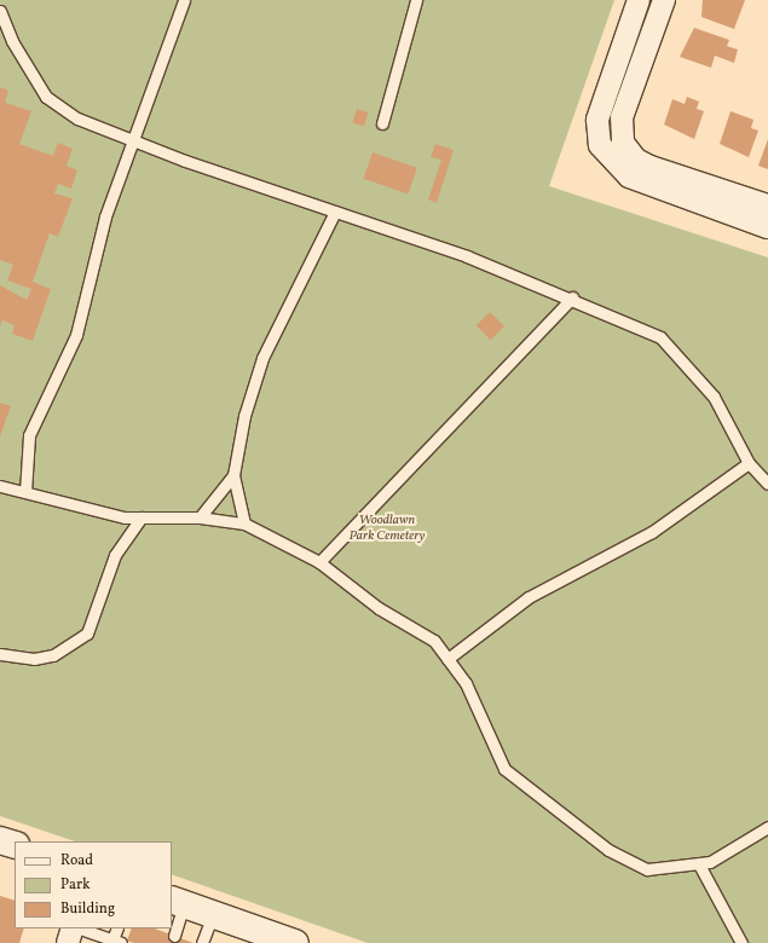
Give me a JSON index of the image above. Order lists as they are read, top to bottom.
{
  "parks": ["Woodlawn Park Cemetery"],
  "legend": ["Road", "Park", "Building"]
}
